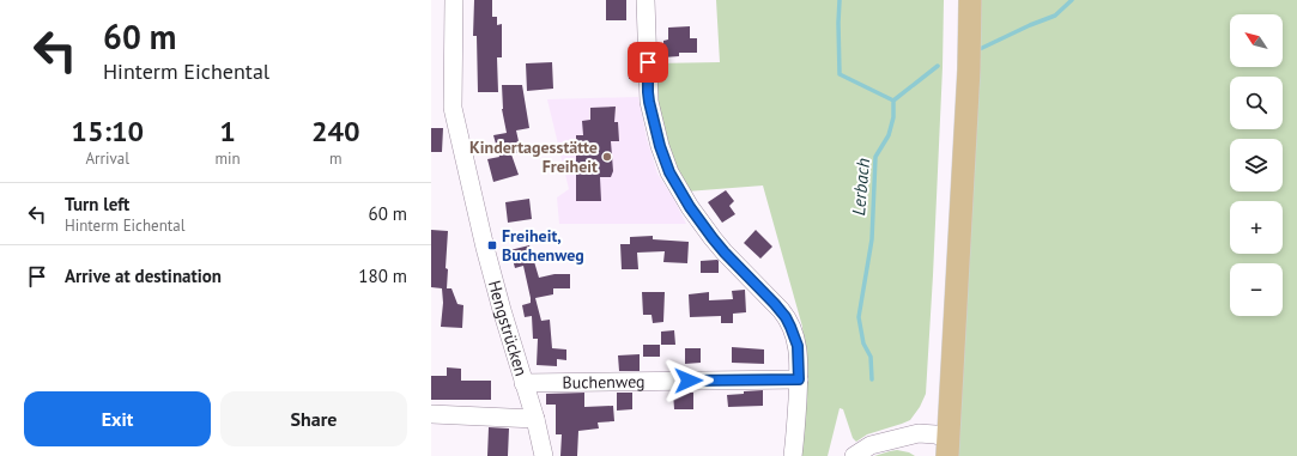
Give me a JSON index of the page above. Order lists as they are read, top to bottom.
{
  "streets": {
    "street": ["Hengstrücken", "Buchenweg"]
  },
  "crossings": [
    ["Hengstrücken", "Buchenweg"]
  ],
  "water": ["Lerbach"],
  "places": {
    "other": ["Kindertagesstätte Freiheit"],
    "transit": ["Freiheit, Buchenweg"]
  },
  "north": "top left",
  "page": {
    "turn": ["60 m", "Hinterm Eichental"],
    "map_buttons": ["+", "−"],
    "eta": [
      "15:10",
      "Arrival",
      "1",
      "min",
      "240",
      "m"
    ],
    "list": [
      {
        "name": "Turn left",
        "note": "Hinterm Eichental",
        "value": "60 m"
      },
      {
        "name": "Arrive at destination",
        "value": "180 m"
      }
    ],
    "buttons": ["Exit", "Share"]
  }
}
